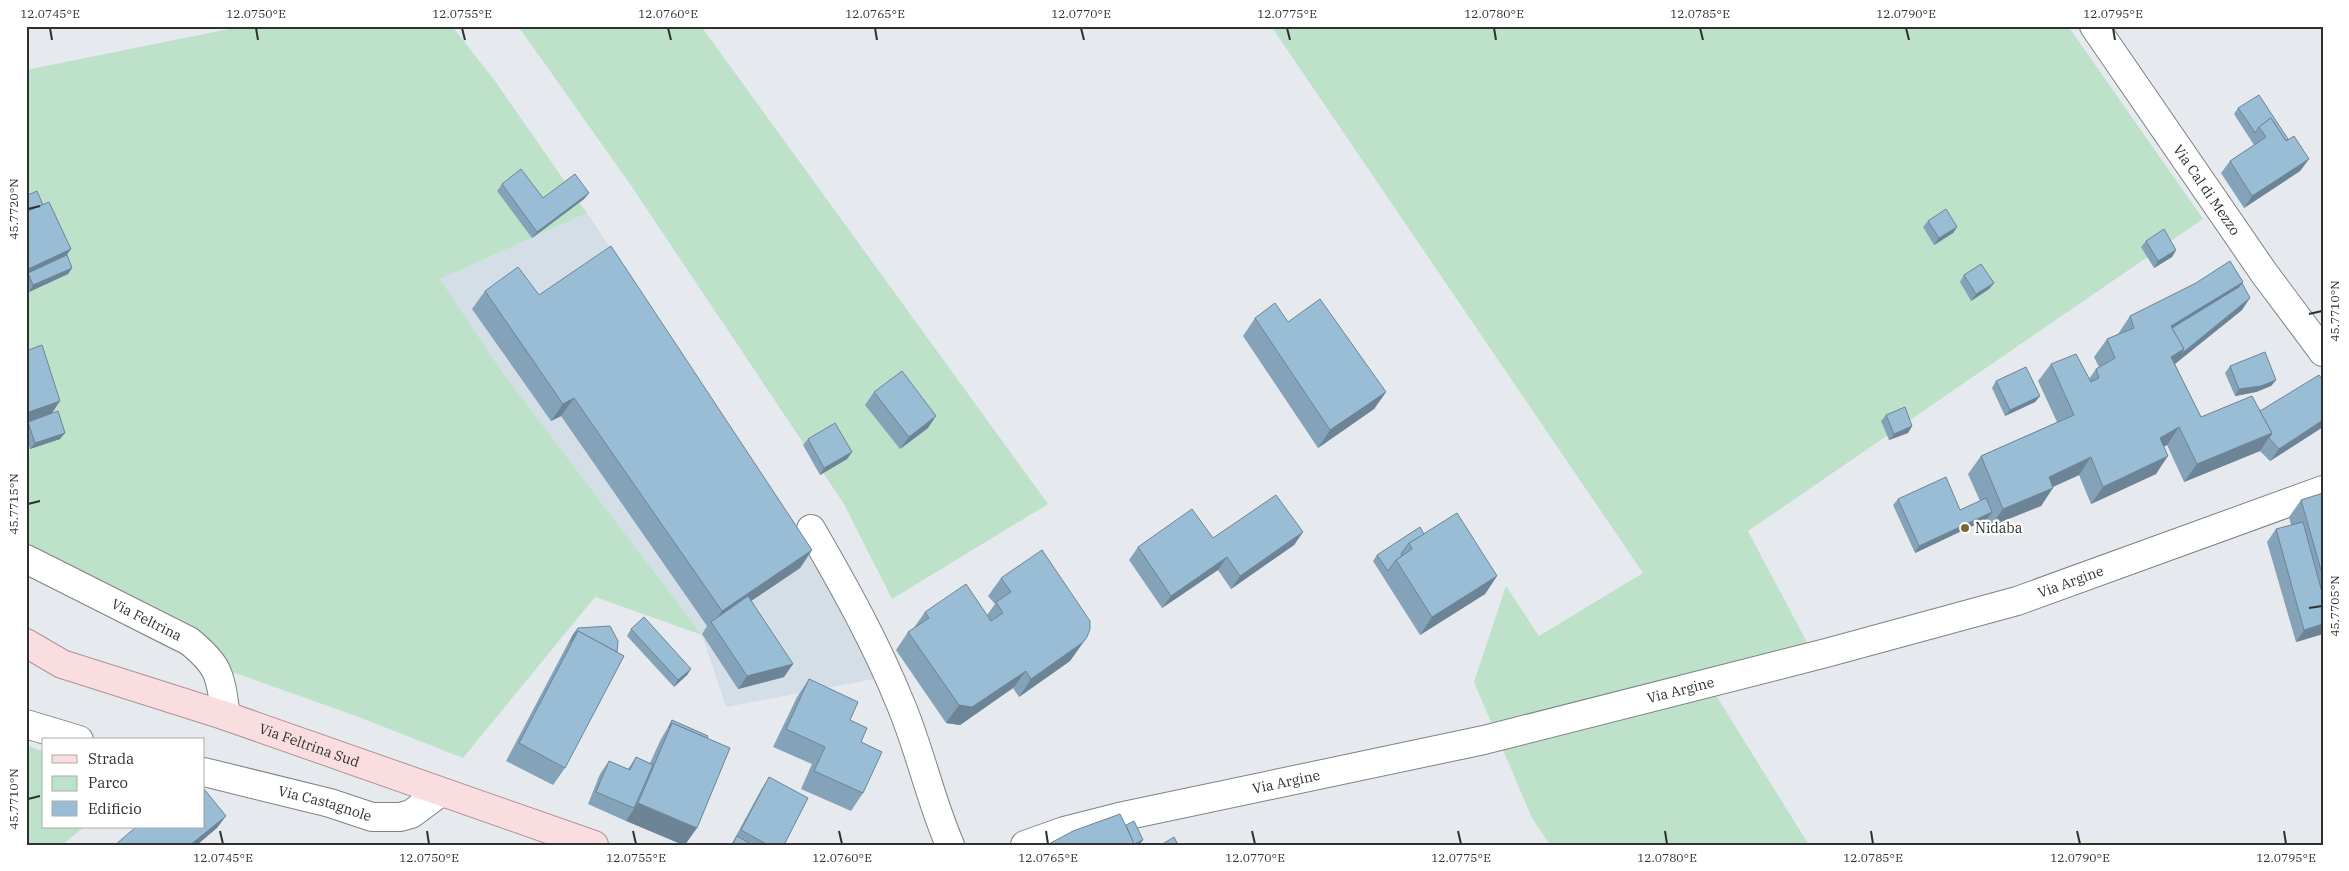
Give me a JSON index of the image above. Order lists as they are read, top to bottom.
{
  "streets": {
    "main road": ["Via Feltrina Sud"],
    "street": [
      "Via Cal di Mezzo",
      "Via Argine",
      "Via Feltrina",
      "Via Castagnole"
    ]
  },
  "crossings": [
    ["Via Feltrina", "Via Feltrina Sud"],
    ["Via Feltrina Sud", "Via Castagnole"]
  ],
  "places": ["Nidaba"],
  "legend": ["Strada", "Parco", "Edificio"],
  "coordinates": [
    "12.0745°E",
    "12.0750°E",
    "12.0755°E",
    "12.0760°E",
    "12.0765°E",
    "12.0770°E",
    "12.0775°E",
    "12.0780°E",
    "12.0785°E",
    "12.0790°E",
    "12.0795°E",
    "45.7720°N",
    "45.7710°N",
    "45.7715°N",
    "45.7705°N"
  ]
}
